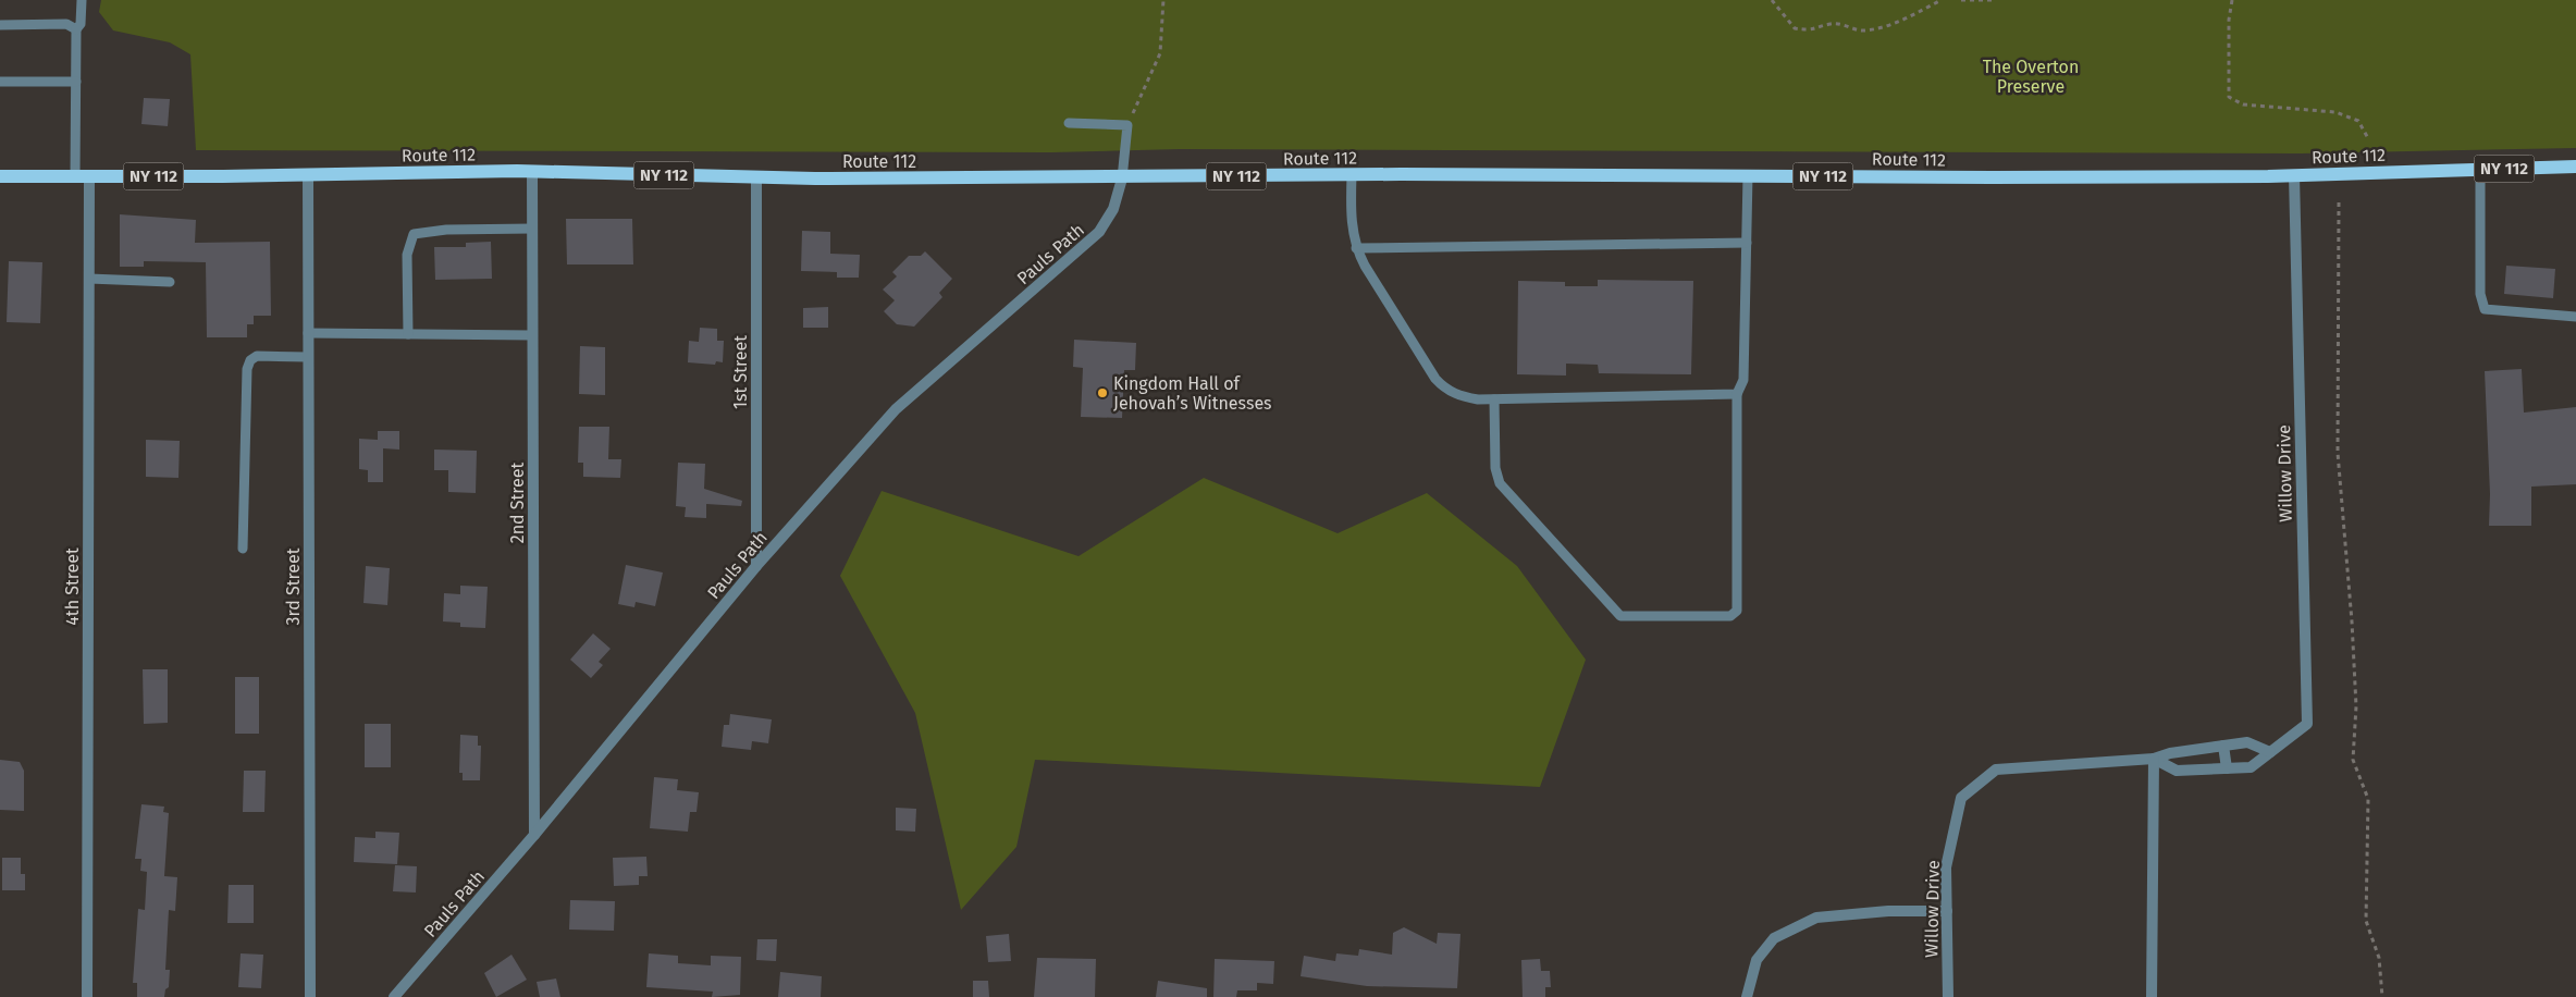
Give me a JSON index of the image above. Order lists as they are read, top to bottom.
{
  "streets": {
    "main road": ["Route 112", "NY 112"],
    "street": [
      "Pauls Path",
      "1st Street",
      "Willow Drive",
      "2nd Street",
      "4th Street",
      "3rd Street"
    ]
  },
  "crossings": [
    ["Route 112", "Pauls Path"],
    ["Route 112", "1st Street"],
    ["Route 112", "Willow Drive"],
    ["Route 112", "2nd Street"],
    ["Route 112", "4th Street"],
    ["Route 112", "3rd Street"],
    ["Pauls Path", "1st Street"],
    ["Pauls Path", "2nd Street"]
  ],
  "parks": ["The Overton Preserve"],
  "places": ["Kingdom Hall of Jehovah’s Witnesses"]
}
